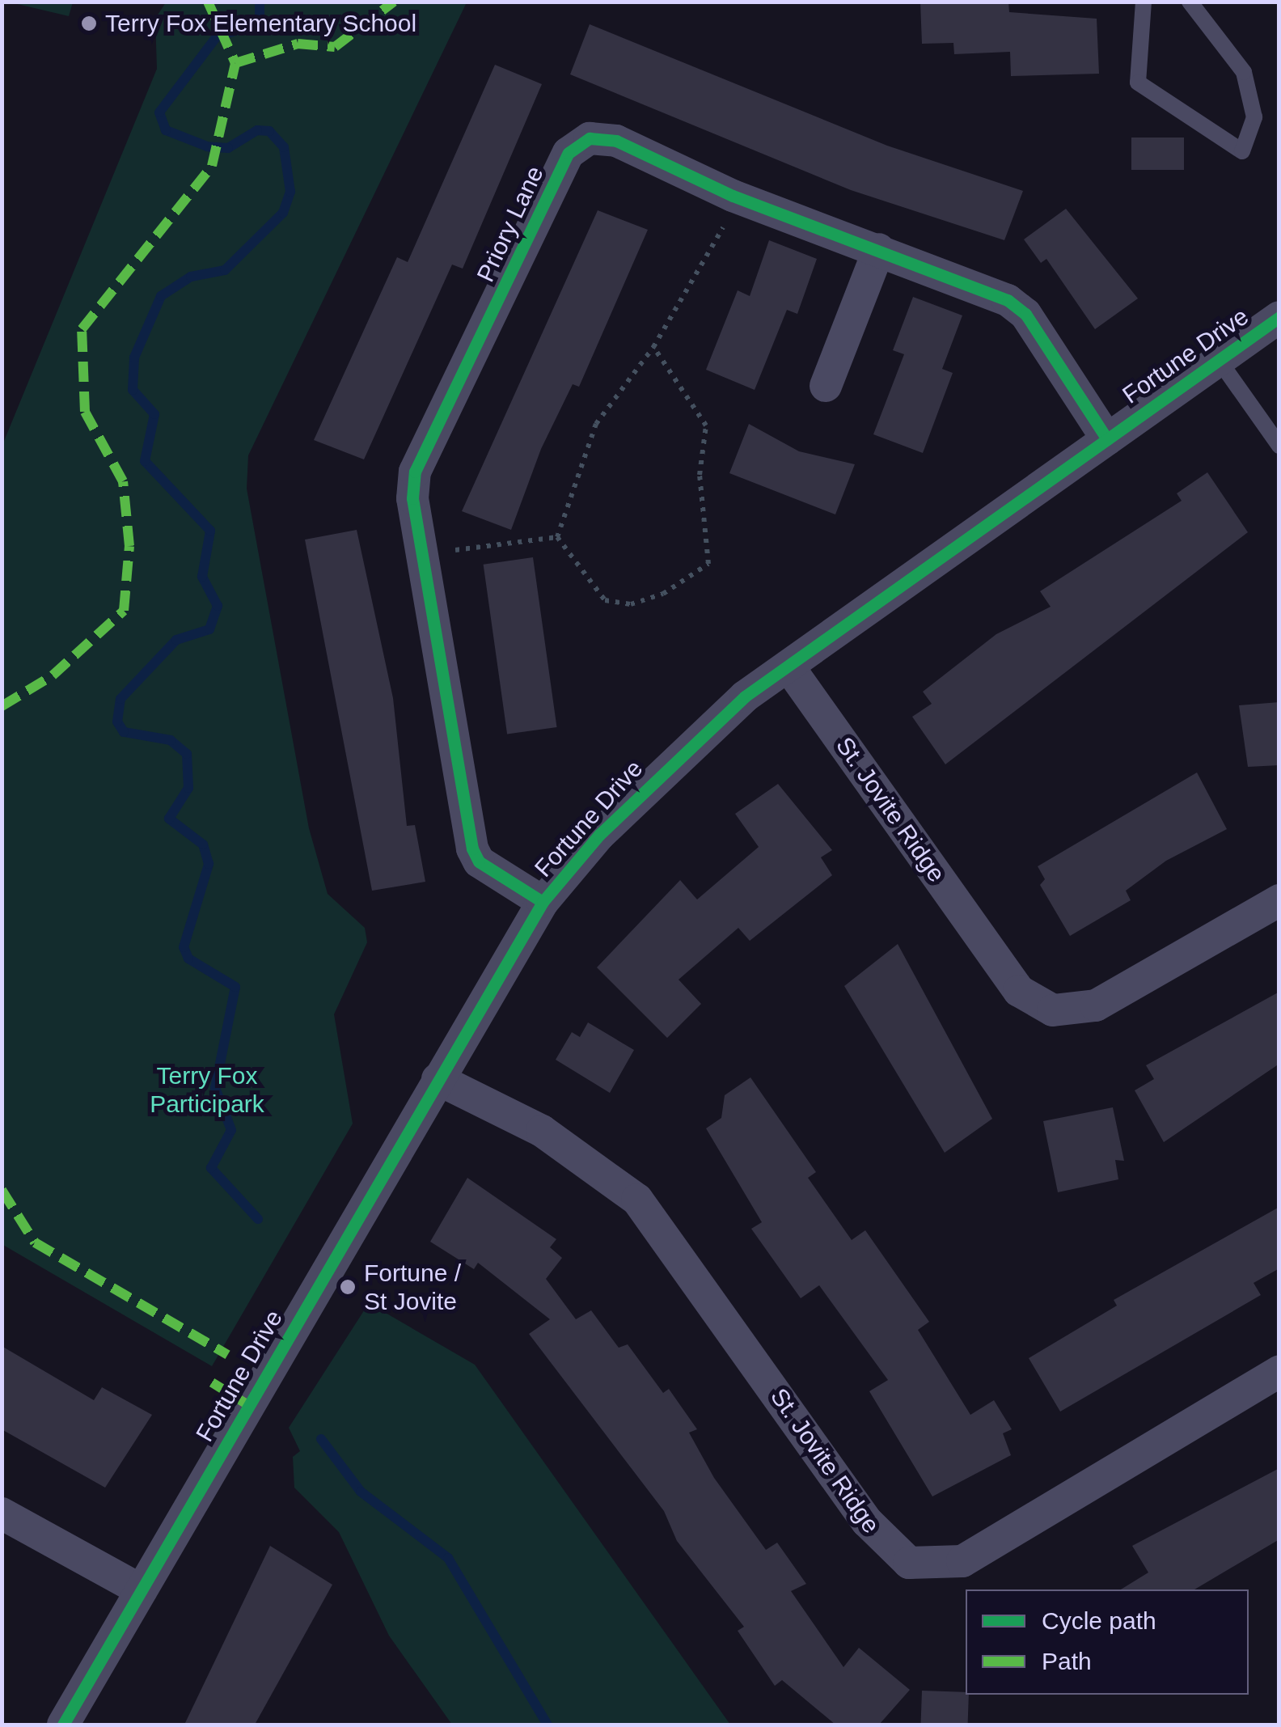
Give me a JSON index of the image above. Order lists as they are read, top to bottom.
{
  "streets": {
    "street": ["Priory Lane", "Fortune Drive", "St. Jovite Ridge"]
  },
  "crossings": [
    ["Priory Lane", "Fortune Drive"],
    ["Fortune Drive", "St. Jovite Ridge"]
  ],
  "parks": ["Terry Fox Participark"],
  "places": ["Terry Fox Elementary School", "Fortune / St Jovite"],
  "legend": ["Cycle path", "Path"]
}
